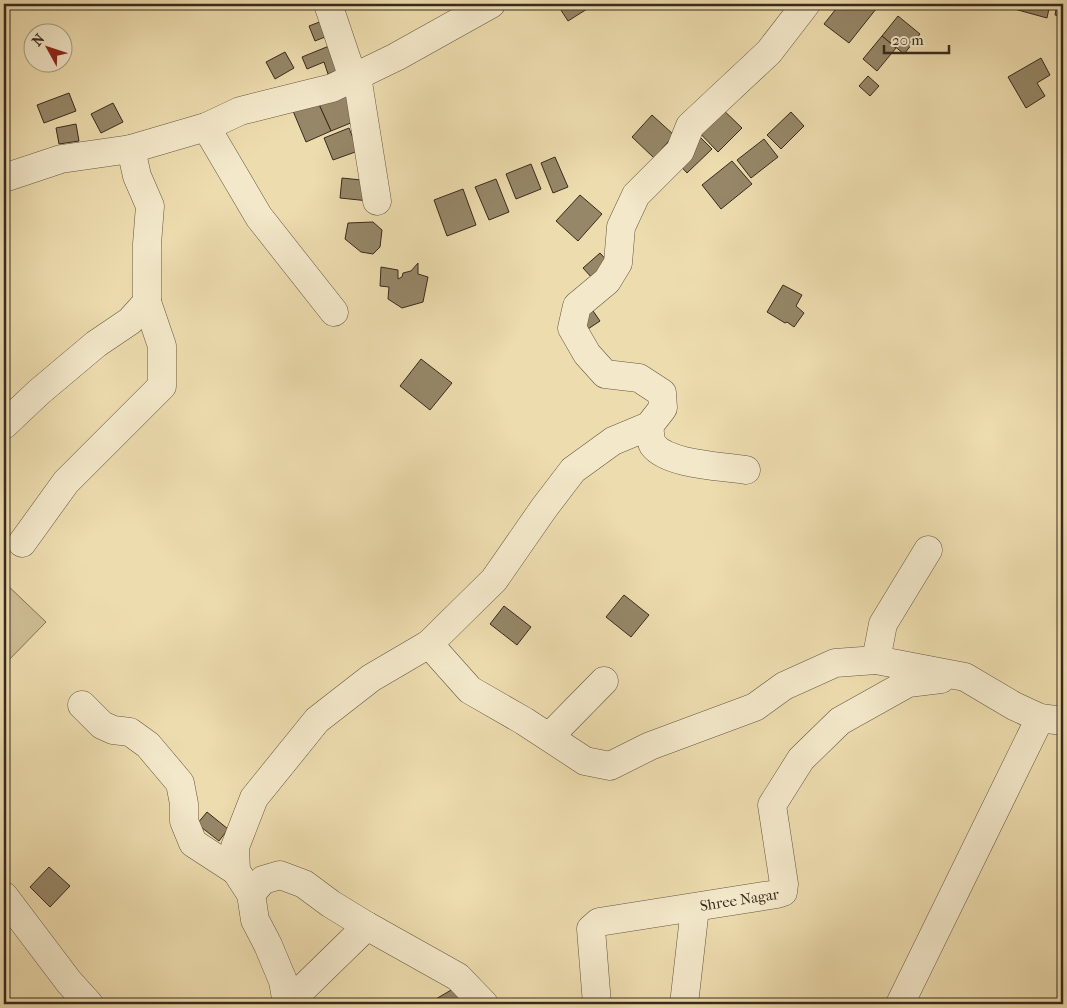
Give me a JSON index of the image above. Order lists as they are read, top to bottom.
{
  "streets": {
    "street": ["Shree Nagar"]
  },
  "scale_bar": "20 m",
  "north": "top left"
}
